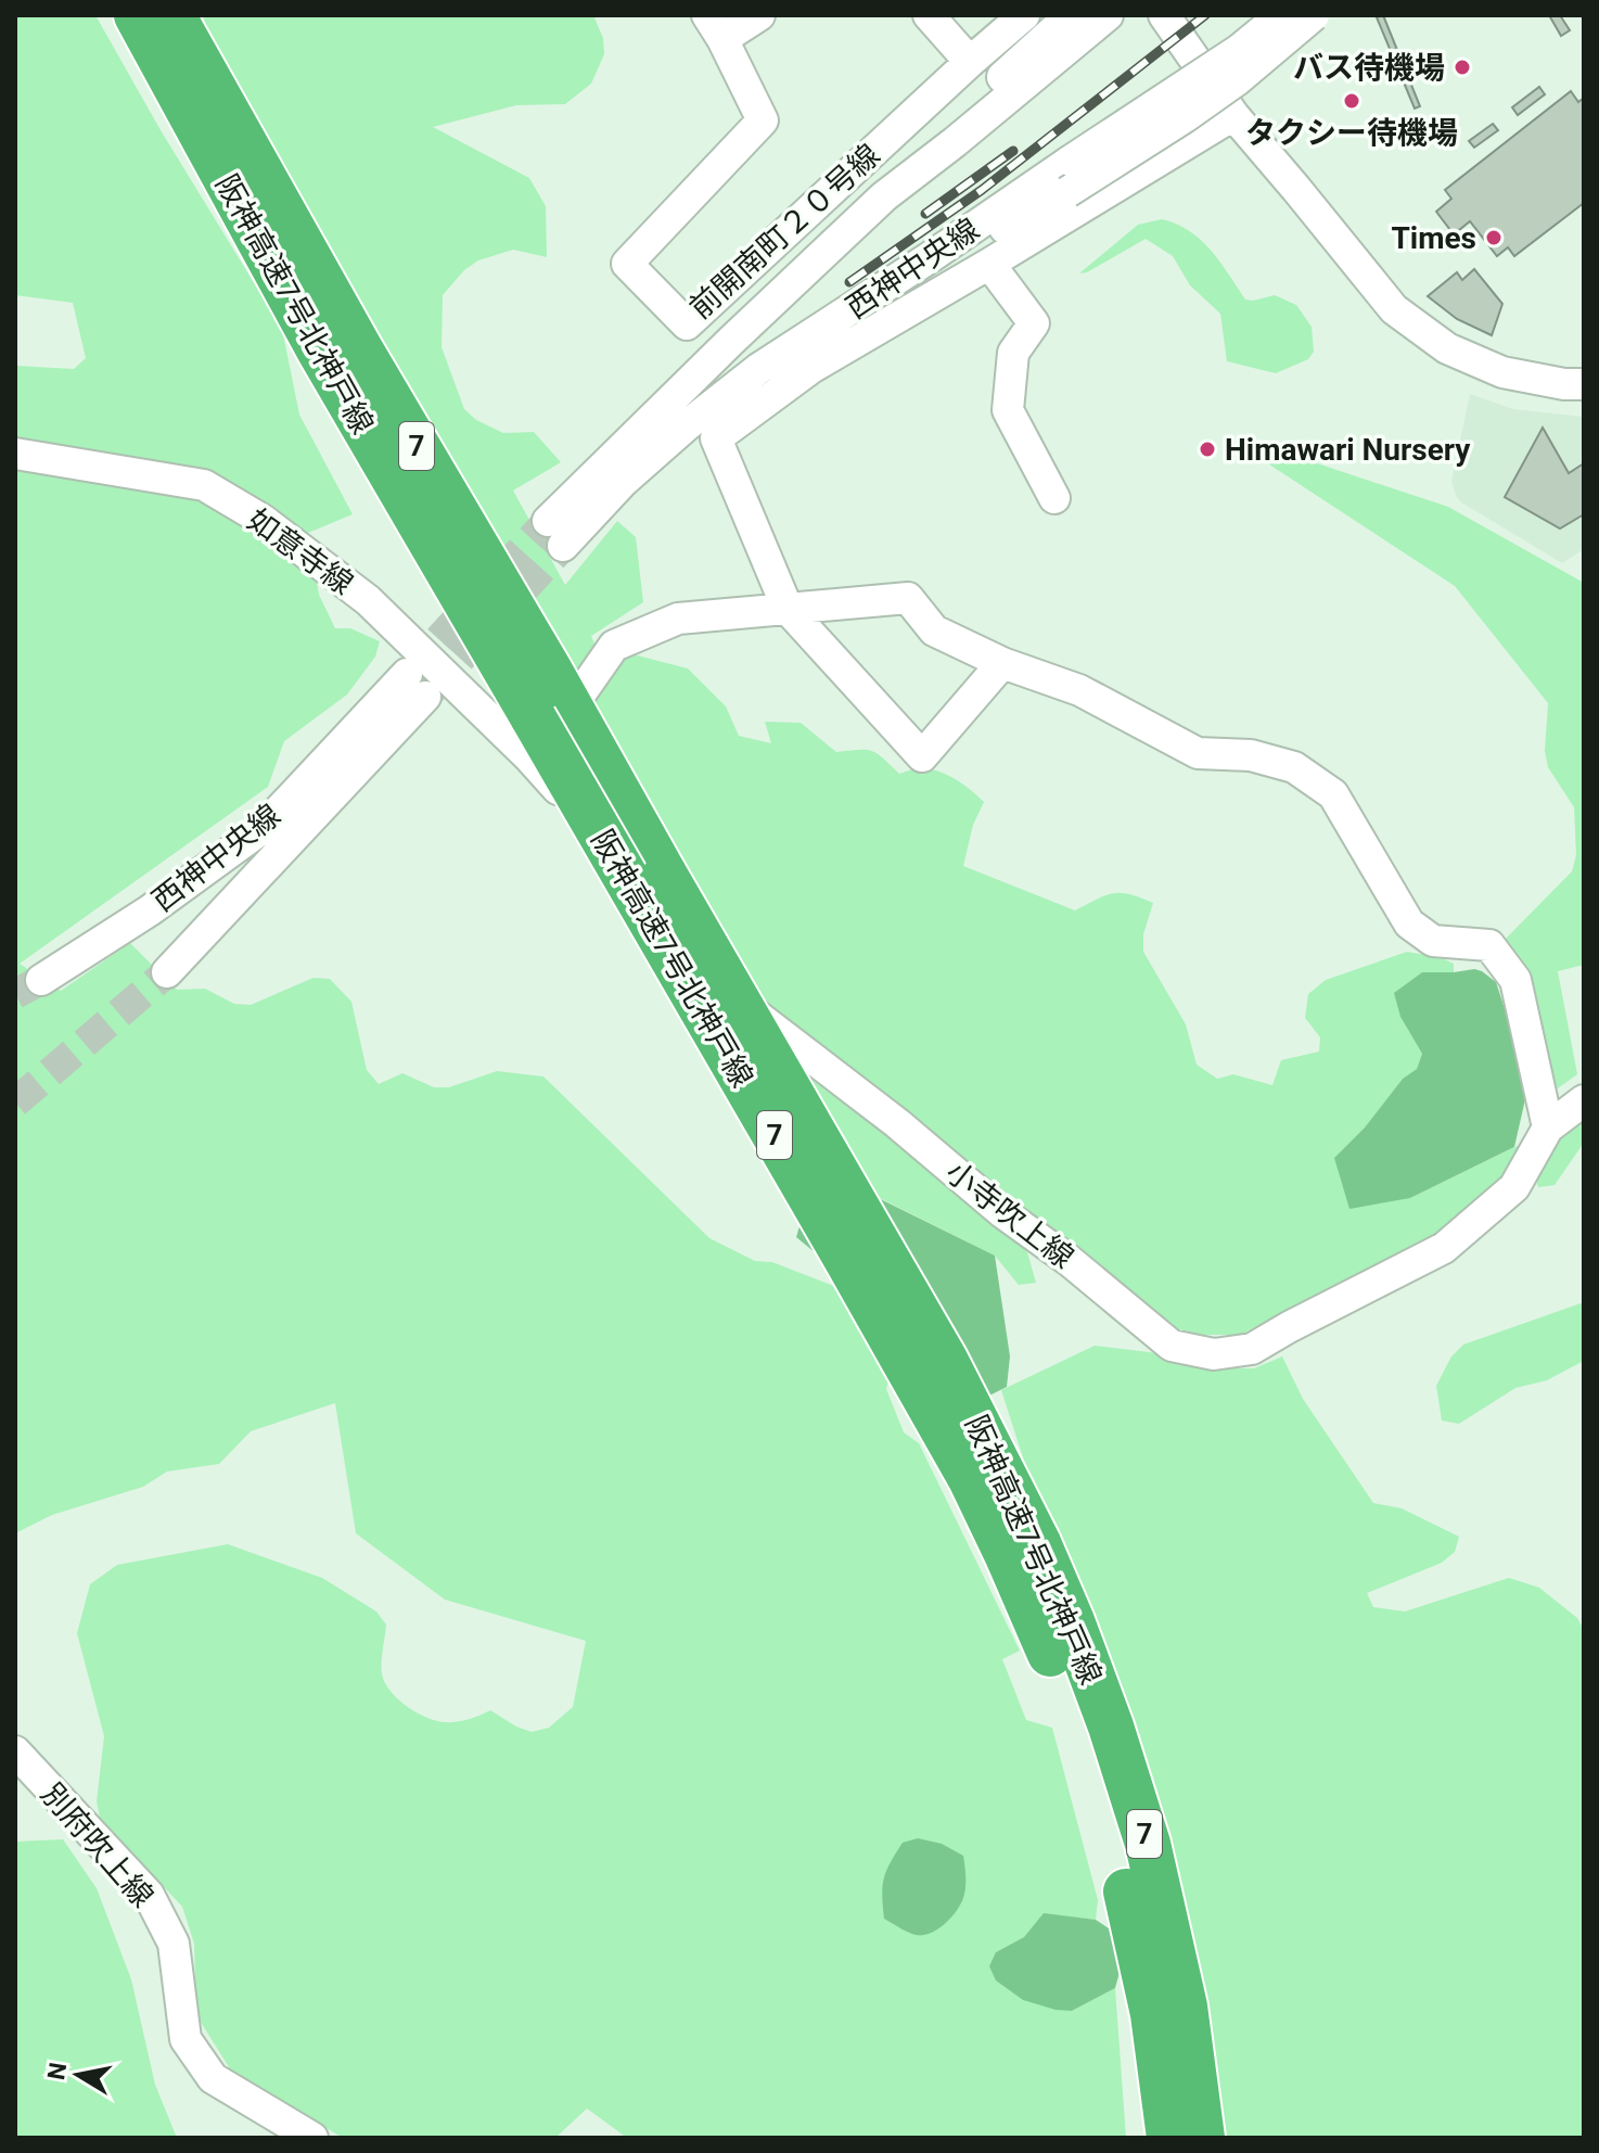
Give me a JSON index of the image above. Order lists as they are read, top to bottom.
{
  "streets": {
    "highway": ["阪神高速7号北神戸線", "7"],
    "street": [
      "前開南町２０号線",
      "西神中央線",
      "如意寺線",
      "小寺吹上線",
      "別府吹上線"
    ]
  },
  "crossings": [
    ["阪神高速7号北神戸線", "如意寺線"],
    ["阪神高速7号北神戸線", "小寺吹上線"],
    ["如意寺線", "小寺吹上線"]
  ],
  "places": [
    "バス待機場",
    "タクシー待機場",
    "Times",
    "Himawari Nursery"
  ],
  "north": "left"
}
